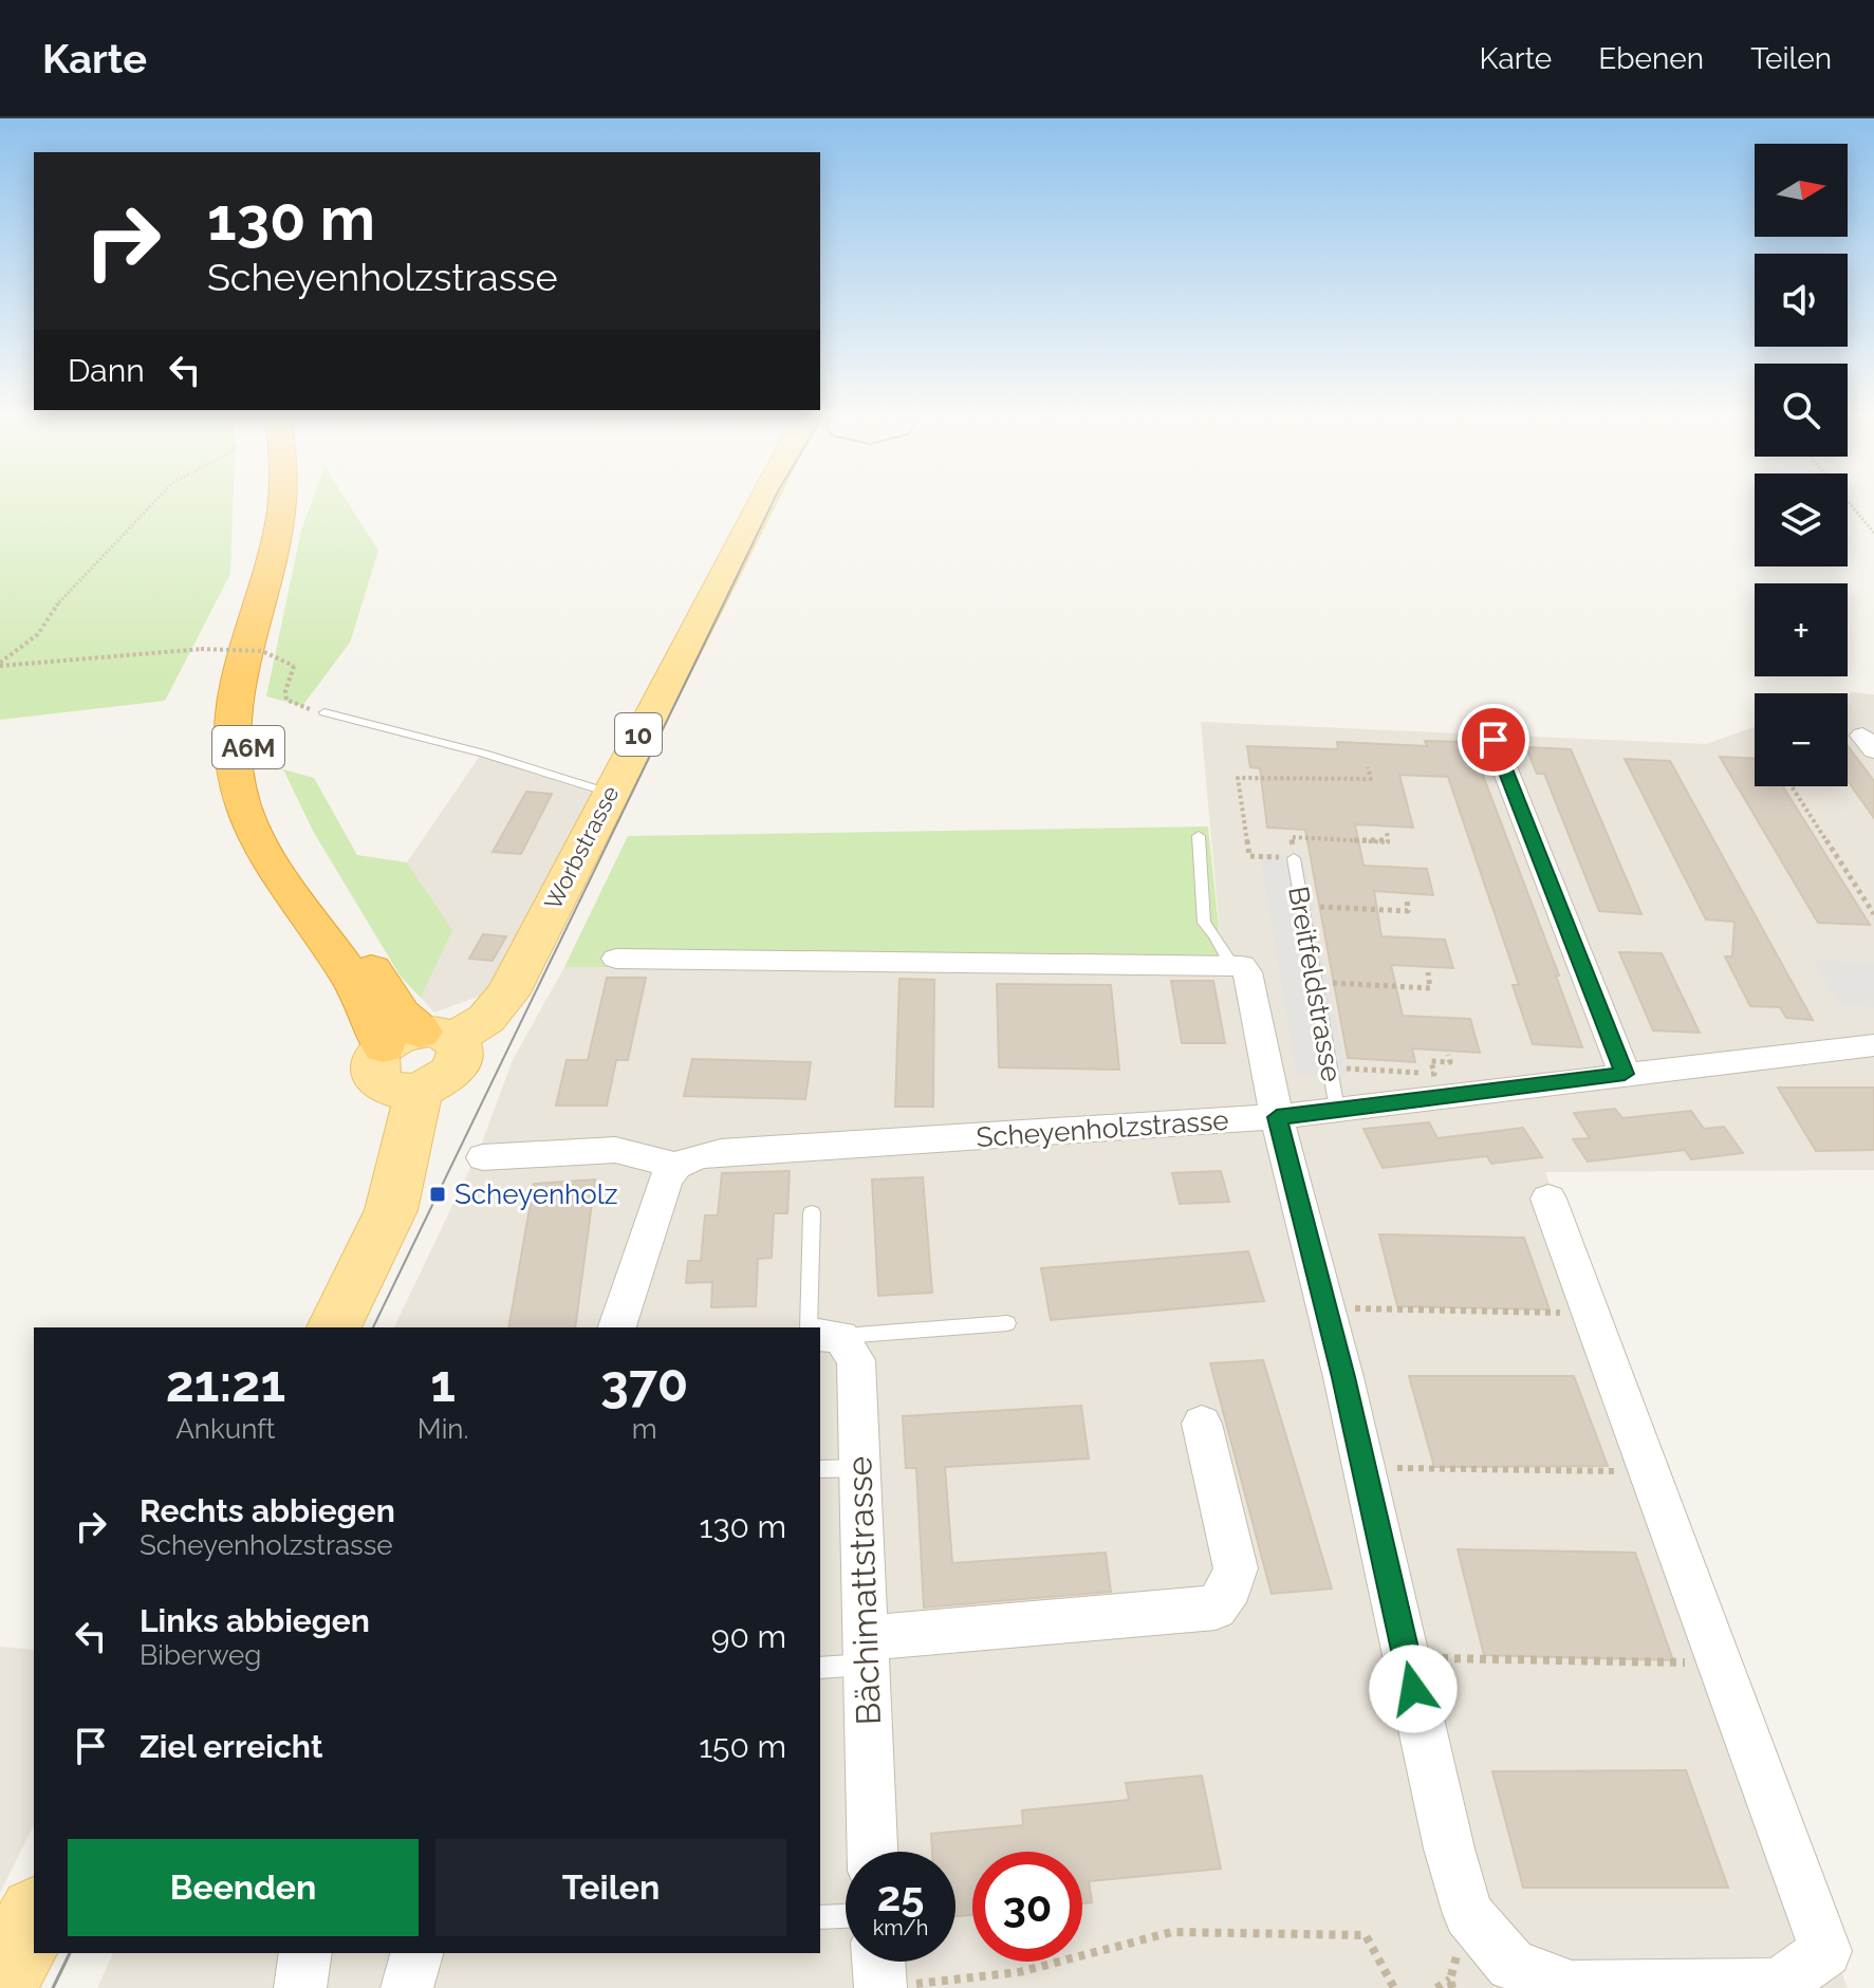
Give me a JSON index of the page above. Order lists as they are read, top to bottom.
{
  "streets": {
    "highway": ["A6M"],
    "main road": ["10", "Worbstrasse"],
    "street": ["Scheyenholzstrasse", "Bächimattstrasse"],
    "lane": ["Breitfeldstrasse"]
  },
  "crossings": [
    ["A6M", "Worbstrasse"],
    ["Breitfeldstrasse", "Scheyenholzstrasse"]
  ],
  "places": {
    "transit": ["Scheyenholz"]
  },
  "north": "right",
  "page": {
    "header": "Karte",
    "nav": ["Karte", "Ebenen", "Teilen"],
    "map_buttons": ["+", "−"],
    "turn": ["130 m", "Scheyenholzstrasse"],
    "then": "Dann",
    "eta": [
      "21:21",
      "Ankunft",
      "1",
      "Min.",
      "370",
      "m"
    ],
    "list": [
      {
        "name": "Rechts abbiegen",
        "note": "Scheyenholzstrasse",
        "value": "130 m"
      },
      {
        "name": "Links abbiegen",
        "note": "Biberweg",
        "value": "90 m"
      },
      {
        "name": "Ziel erreicht",
        "value": "150 m"
      }
    ],
    "buttons": ["Beenden", "Teilen"],
    "speed": "25 km/h",
    "limit": "30"
  }
}
